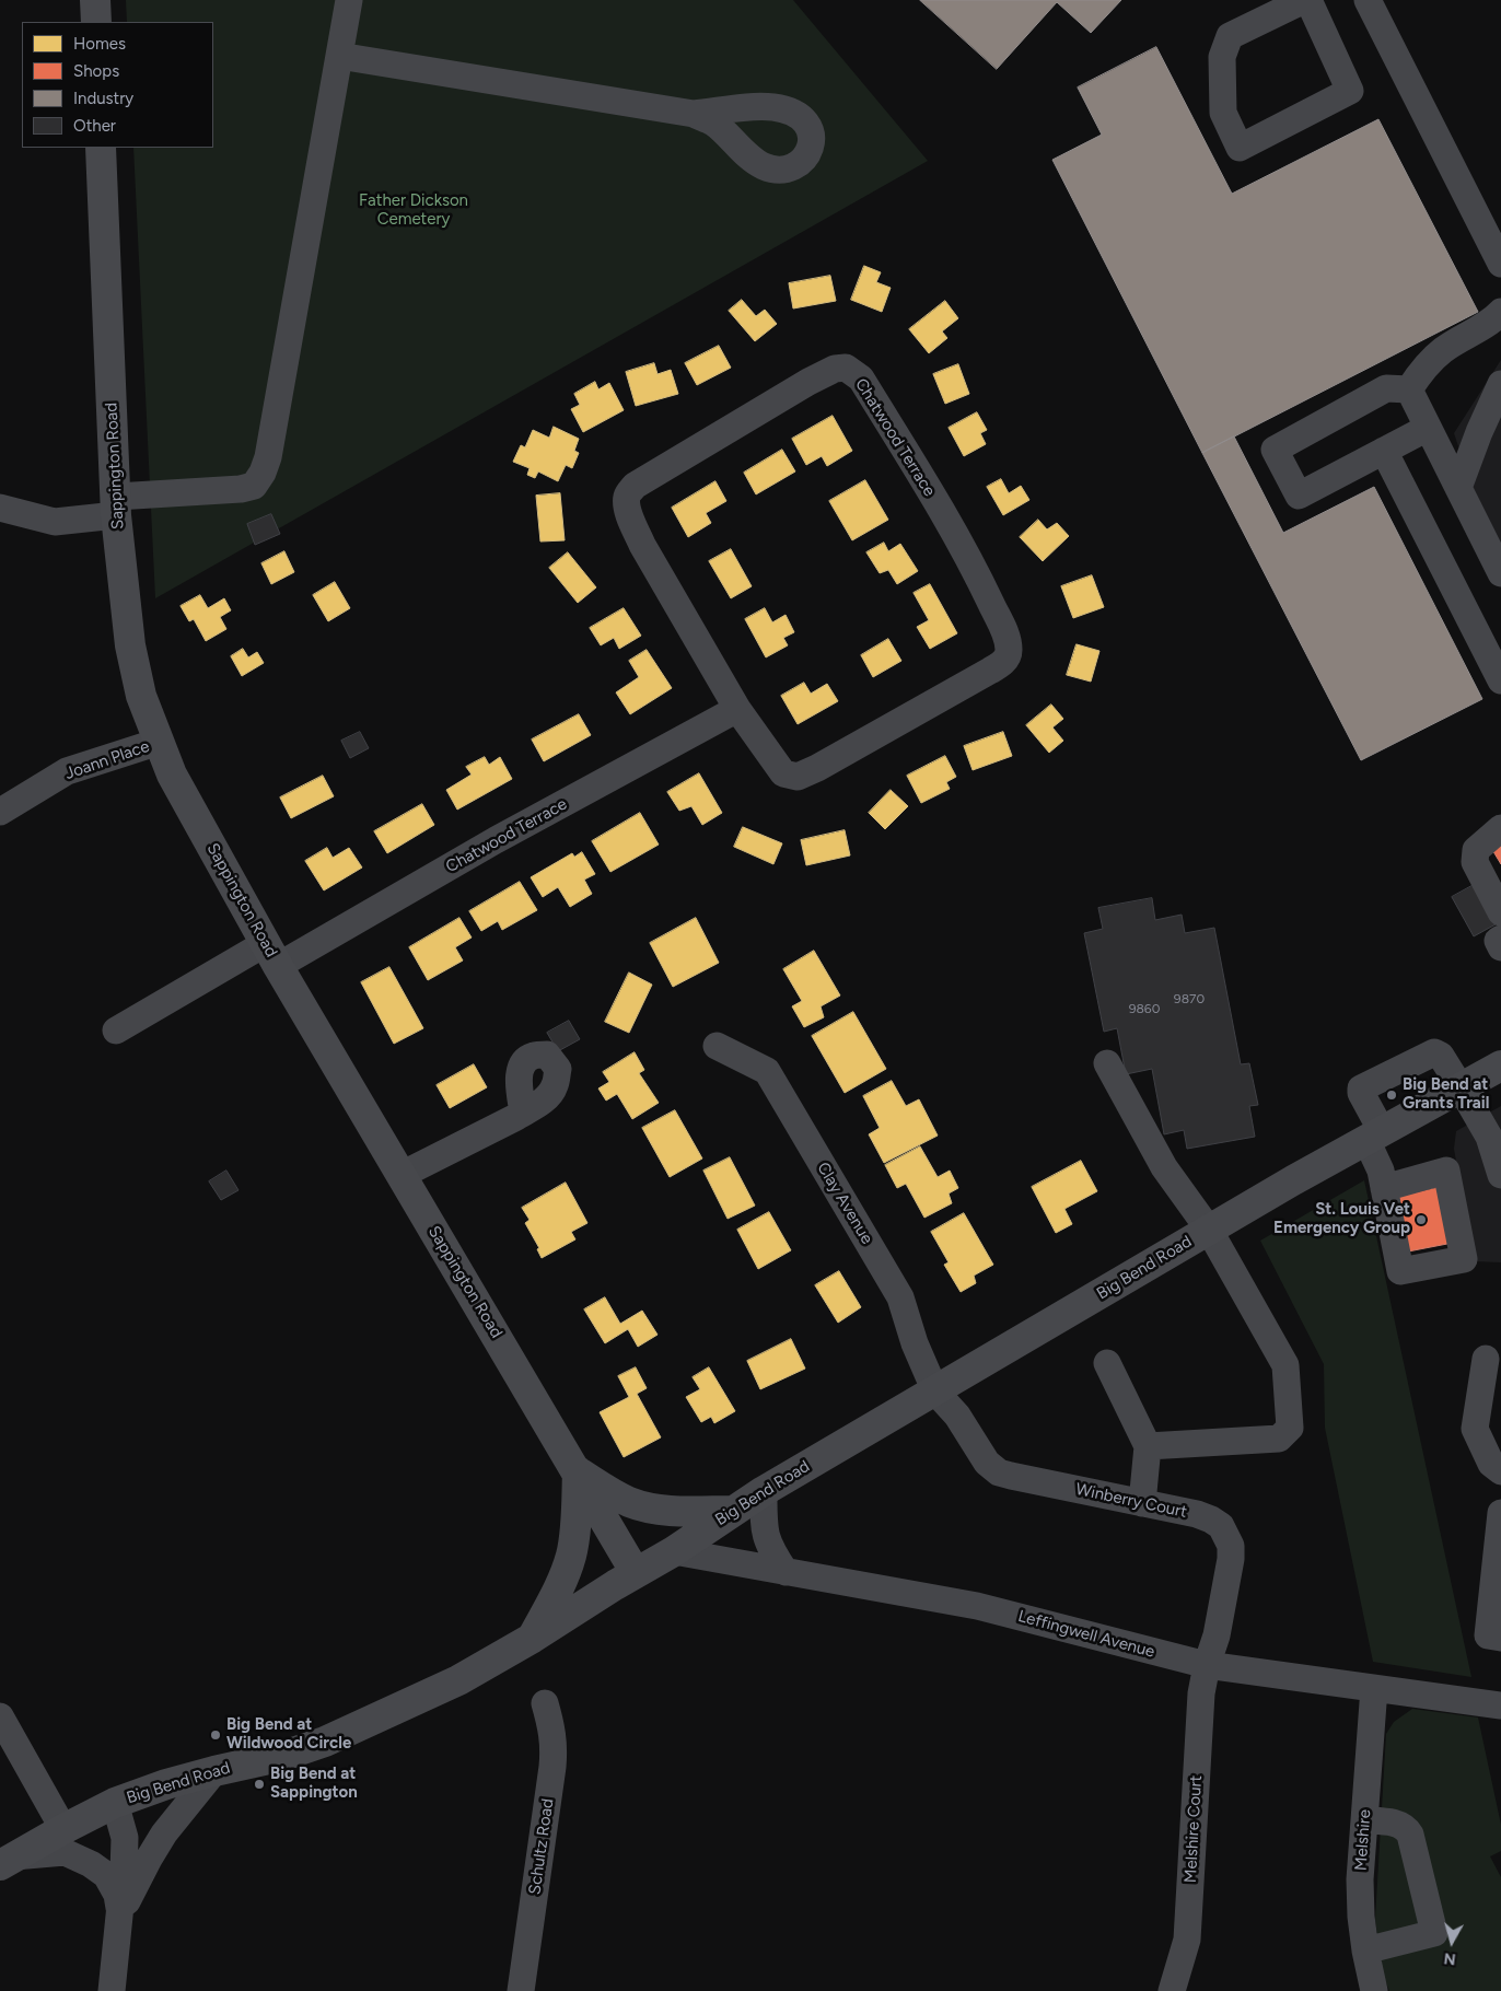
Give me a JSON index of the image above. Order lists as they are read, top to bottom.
{
  "streets": {
    "main road": ["Sappington Road", "Big Bend Road"],
    "street": [
      "Chatwood Terrace",
      "Joann Place",
      "Clay Avenue",
      "Winberry Court",
      "Leffingwell Avenue",
      "Melshire Court",
      "Melshire",
      "Schultz Road"
    ]
  },
  "crossings": [
    ["Chatwood Terrace", "Sappington Road"],
    ["Sappington Road", "Joann Place"],
    ["Sappington Road", "Big Bend Road"],
    ["Clay Avenue", "Big Bend Road"],
    ["Clay Avenue", "Winberry Court"],
    ["Big Bend Road", "Winberry Court"],
    ["Big Bend Road", "Leffingwell Avenue"],
    ["Winberry Court", "Leffingwell Avenue"],
    ["Winberry Court", "Melshire Court"],
    ["Leffingwell Avenue", "Melshire Court"],
    ["Leffingwell Avenue", "Melshire"]
  ],
  "parks": ["Father Dickson Cemetery"],
  "places": [
    "Big Bend at Grants Trail",
    "St. Louis Vet Emergency Group",
    "Big Bend at Wildwood Circle",
    "Big Bend at Sappington"
  ],
  "house_numbers": ["9870", "9860"],
  "legend": [
    "Homes",
    "Shops",
    "Industry",
    "Other"
  ],
  "north": "bottom"
}
